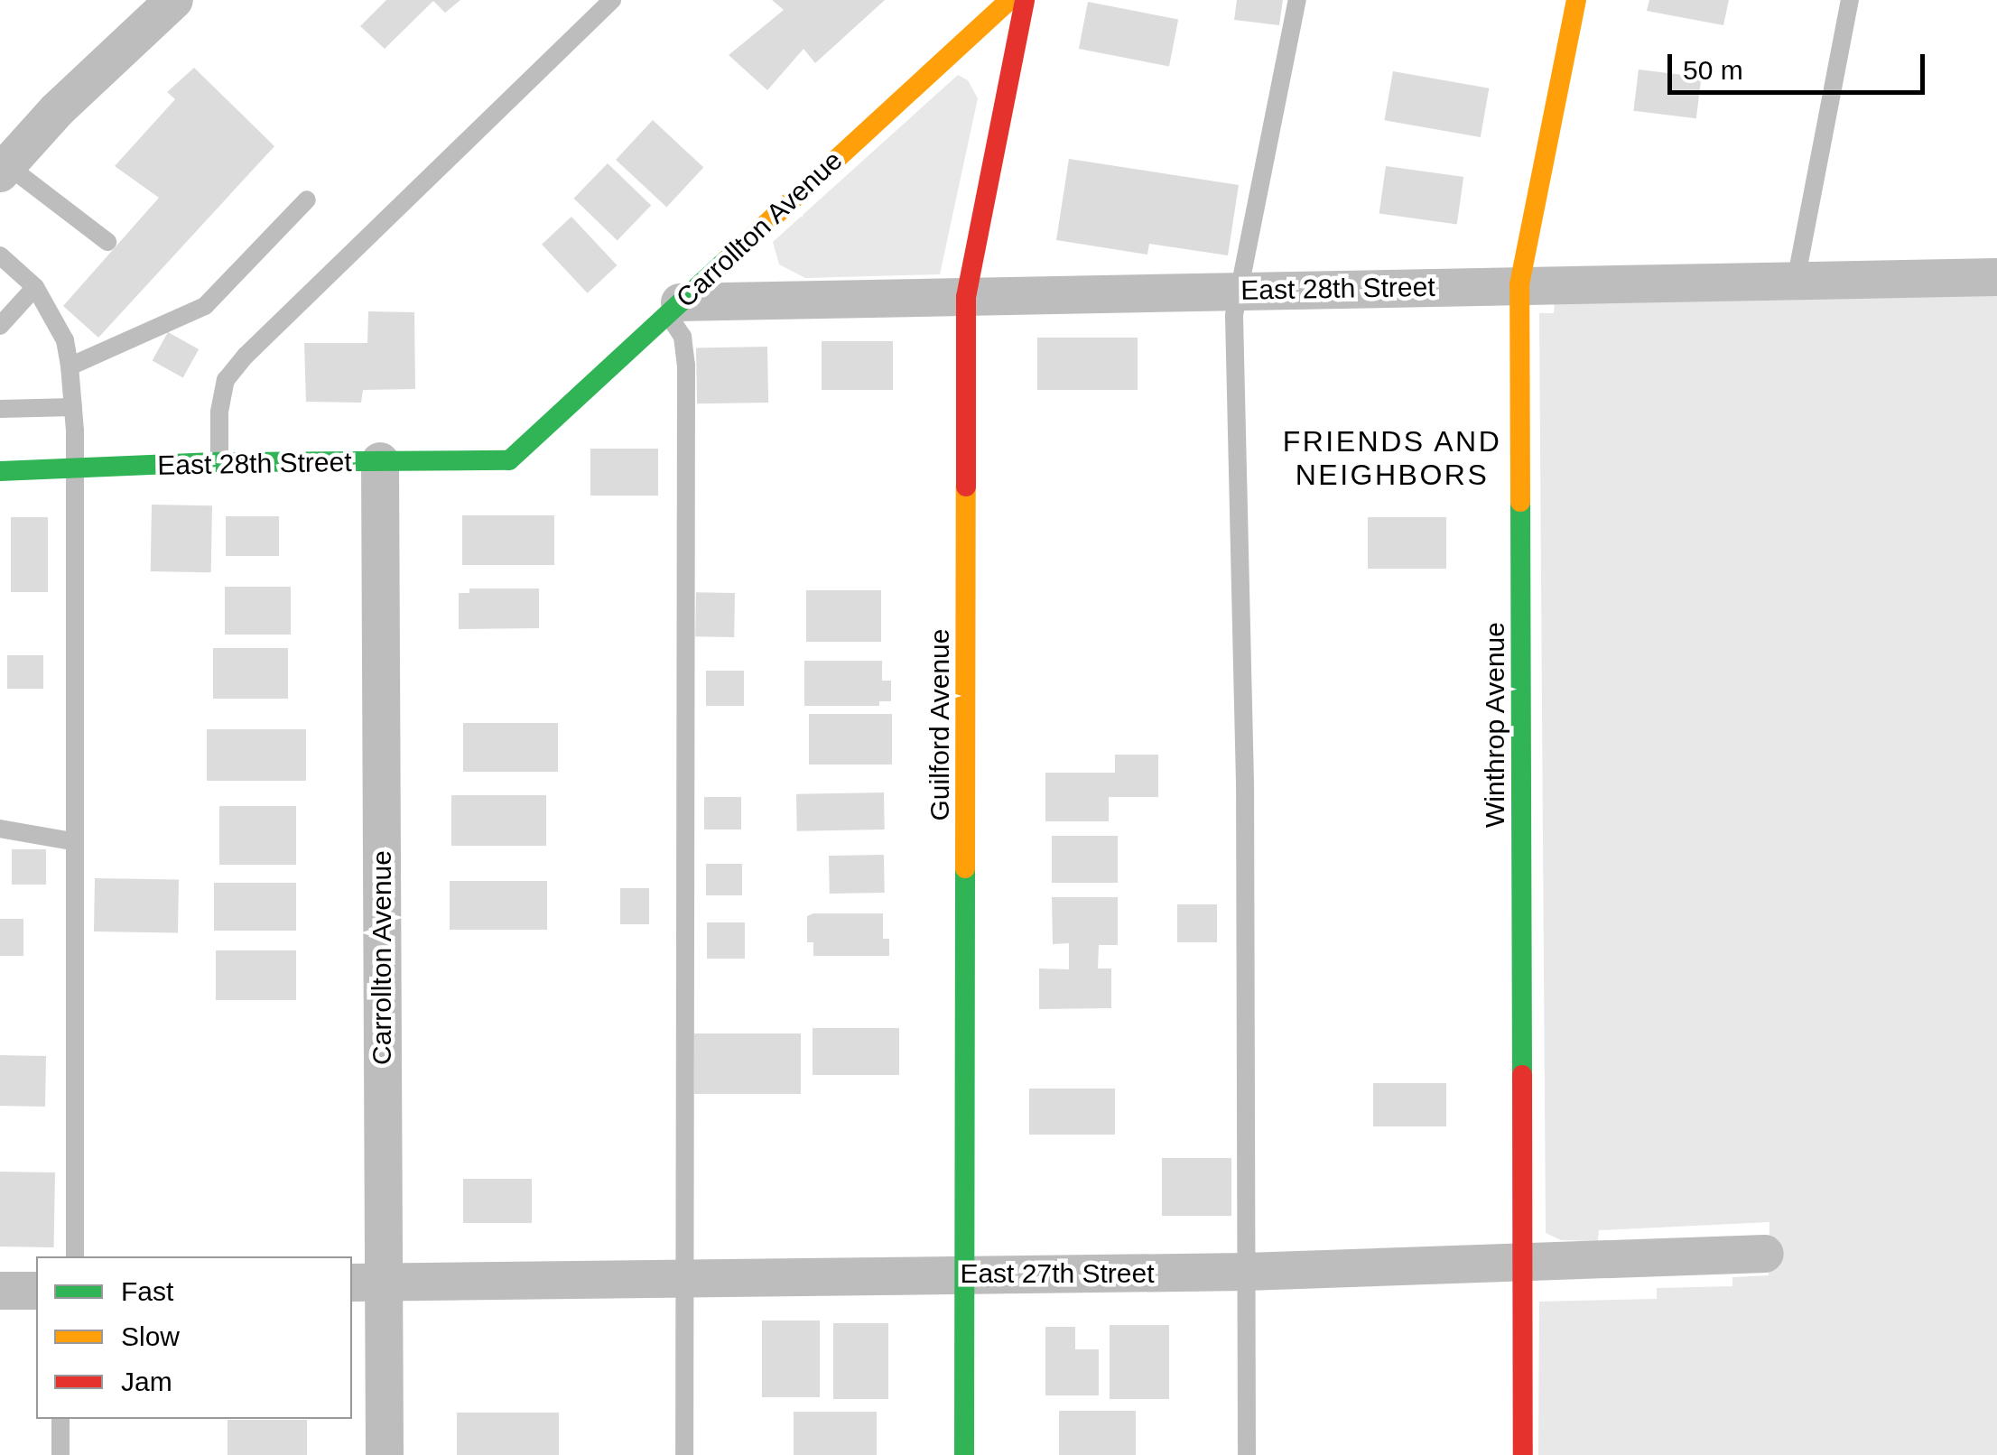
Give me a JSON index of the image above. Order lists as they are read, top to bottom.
{
  "streets": {
    "street": [
      "Carrollton Avenue",
      "East 28th Street",
      "Guilford Avenue",
      "Winthrop Avenue",
      "East 27th Street"
    ]
  },
  "crossings": [
    ["Carrollton Avenue", "East 28th Street"],
    ["Carrollton Avenue", "East 27th Street"],
    ["East 28th Street", "Guilford Avenue"],
    ["East 28th Street", "Winthrop Avenue"],
    ["Guilford Avenue", "East 27th Street"],
    ["Winthrop Avenue", "East 27th Street"]
  ],
  "districts": ["FRIENDS AND NEIGHBORS"],
  "legend": ["Fast", "Slow", "Jam"],
  "scale_bar": "50 m"
}
